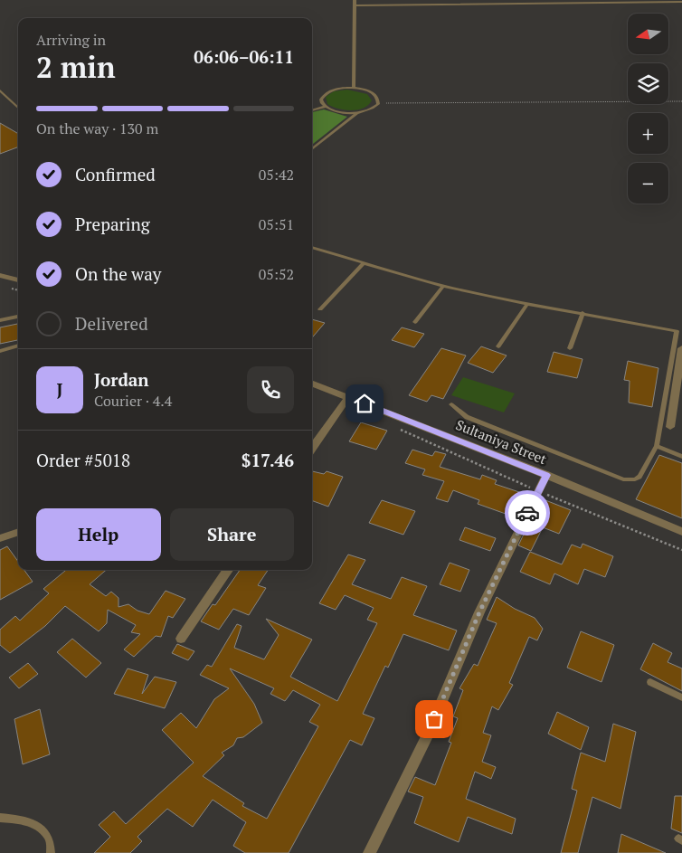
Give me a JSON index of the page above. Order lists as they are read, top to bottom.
{
  "streets": {
    "street": ["Sultаniya Street"]
  },
  "north": "left",
  "page": {
    "map_buttons": ["+", "−"],
    "heading": ["2 min", "Arriving in", "06:06–06:11"],
    "panel": [
      "Jordan",
      "Courier · 4.4",
      "Order #5018",
      "$17.46"
    ],
    "bar": "On the way · 130 m",
    "list": [
      ["Confirmed", "05:42"],
      ["Preparing", "05:51"],
      ["On the way", "05:52"],
      "Delivered"
    ],
    "round": "J",
    "buttons": ["Help", "Share"]
  }
}
